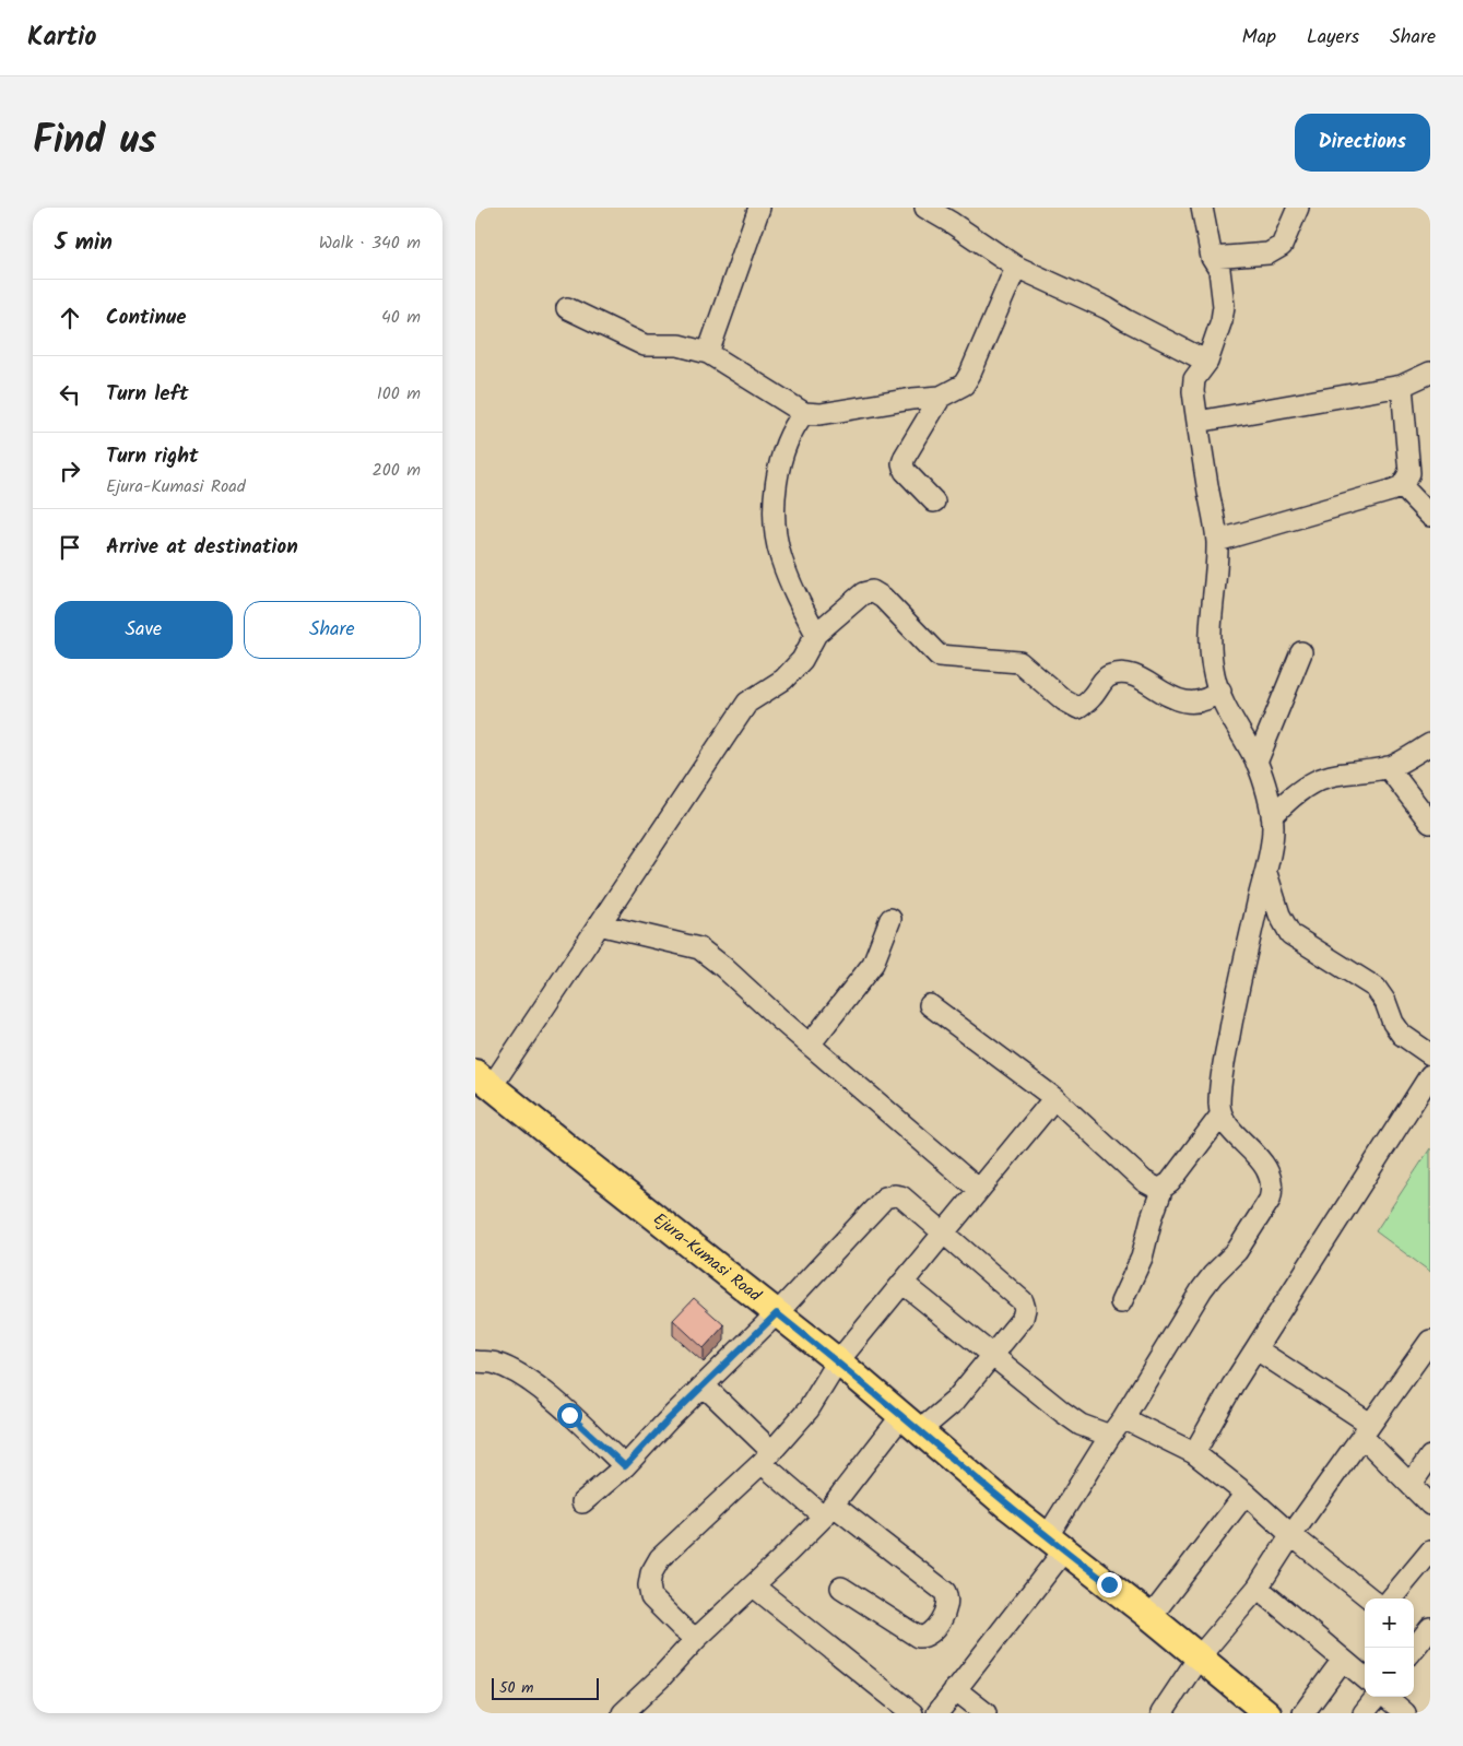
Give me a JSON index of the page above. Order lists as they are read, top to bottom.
{
  "streets": {
    "main road": ["Ejura-Kumasi Road"]
  },
  "scale_bar": "50 m",
  "page": {
    "header": "Kartio",
    "nav": ["Map", "Layers", "Share"],
    "title": "Find us",
    "buttons": [
      "Directions",
      ["Save", "Share"]
    ],
    "heading": ["5 min", "Walk · 340 m"],
    "list": [
      ["Continue", "40 m"],
      ["Turn left", "100 m"],
      ["Turn right", "Ejura-Kumasi Road", "200 m"],
      "Arrive at destination"
    ],
    "map_buttons": ["+", "−"],
    "scale": "50 m"
  }
}
